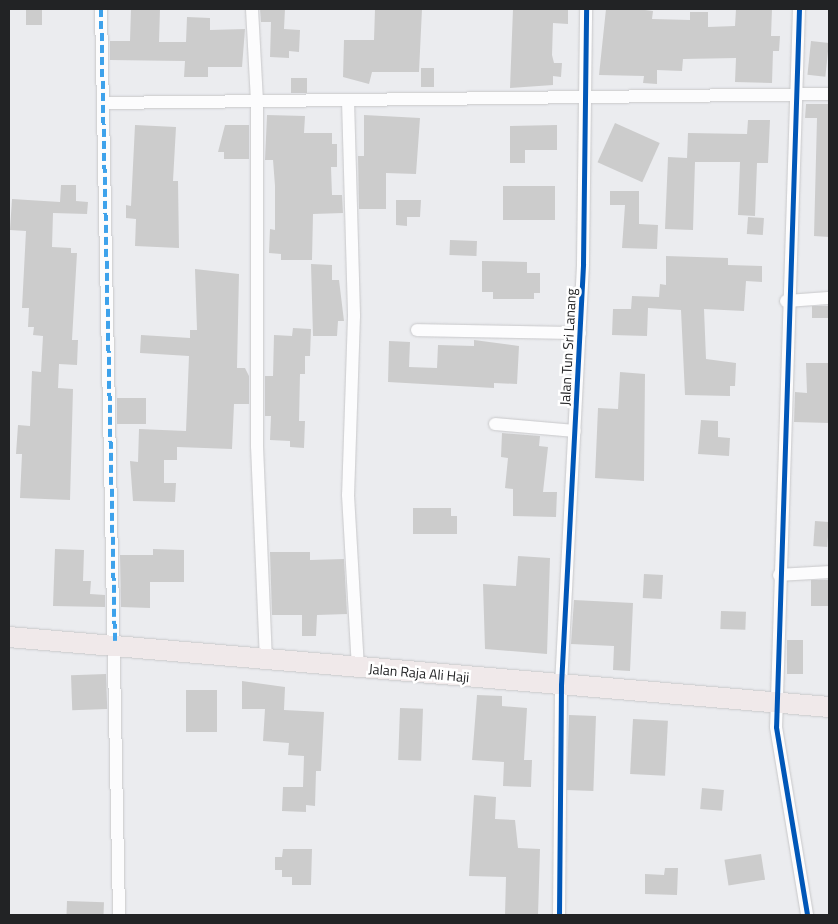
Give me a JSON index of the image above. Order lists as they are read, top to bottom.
{
  "streets": {
    "main road": ["Jalan Raja Ali Haji"],
    "street": ["Jalan Tun Sri Lanang"]
  },
  "crossings": [
    ["Jalan Tun Sri Lanang", "Jalan Raja Ali Haji"]
  ]
}
